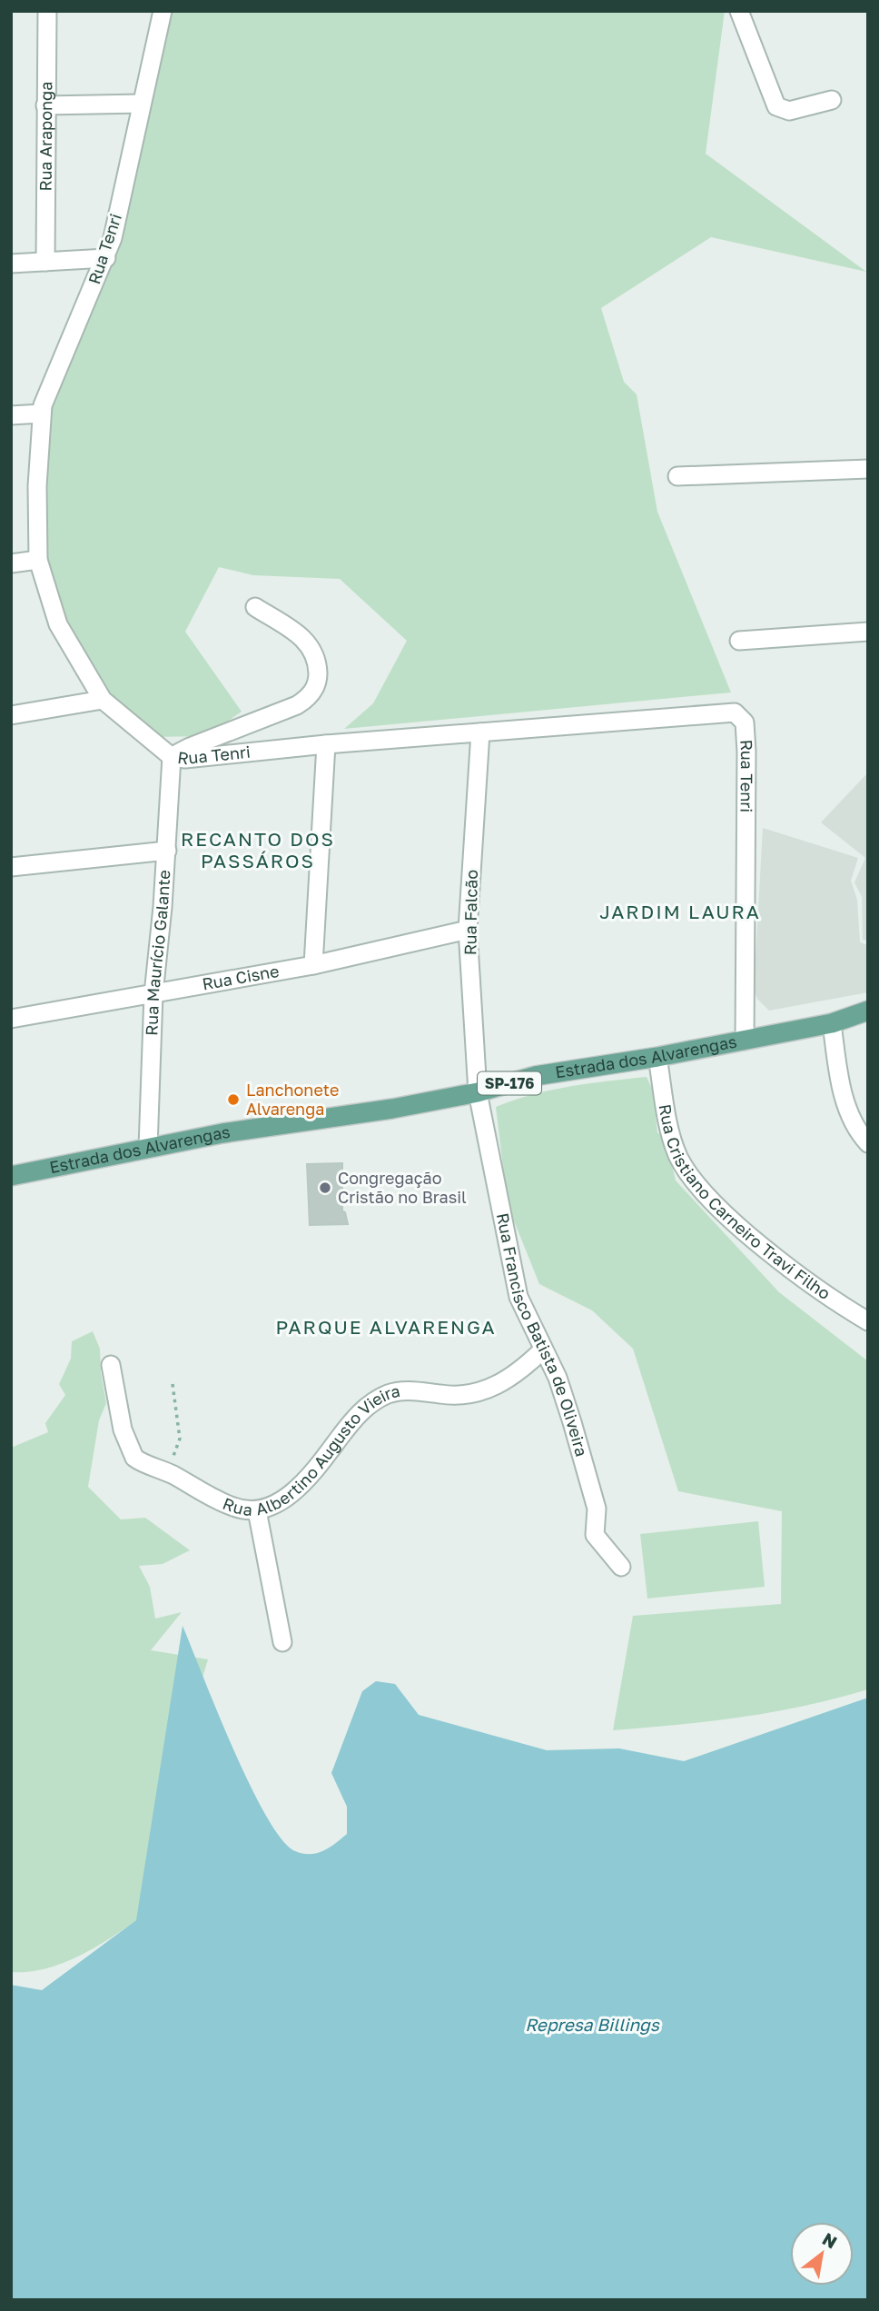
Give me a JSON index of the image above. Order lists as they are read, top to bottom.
{
  "streets": {
    "main road": ["Estrada dos Alvarengas", "SP-176"],
    "street": [
      "Rua Araponga",
      "Rua Tenri",
      "Rua Falcão",
      "Rua Maurício Galante",
      "Rua Cisne",
      "Rua Cristiano Carneiro Travi Filho",
      "Rua Francisco Batista de Oliveira",
      "Rua Albertino Augusto Vieira"
    ]
  },
  "crossings": [
    ["Rua Tenri", "Rua Falcão"],
    ["Rua Tenri", "Rua Maurício Galante"],
    ["Rua Tenri", "Estrada dos Alvarengas"],
    ["Rua Falcão", "Rua Cisne"],
    ["Rua Falcão", "Estrada dos Alvarengas"],
    ["Rua Falcão", "Rua Francisco Batista de Oliveira"],
    ["Rua Maurício Galante", "Rua Cisne"],
    ["Rua Maurício Galante", "Estrada dos Alvarengas"],
    ["Estrada dos Alvarengas", "Rua Cristiano Carneiro Travi Filho"],
    ["Estrada dos Alvarengas", "Rua Francisco Batista de Oliveira"],
    ["Rua Francisco Batista de Oliveira", "Rua Albertino Augusto Vieira"]
  ],
  "districts": ["RECANTO DOS PASSÁROS", "JARDIM LAURA", "PARQUE ALVARENGA"],
  "water": ["Represa Billings"],
  "places": ["Lanchonete Alvarenga", "Congregação Cristão no Brasil"],
  "north": "top right"
}
